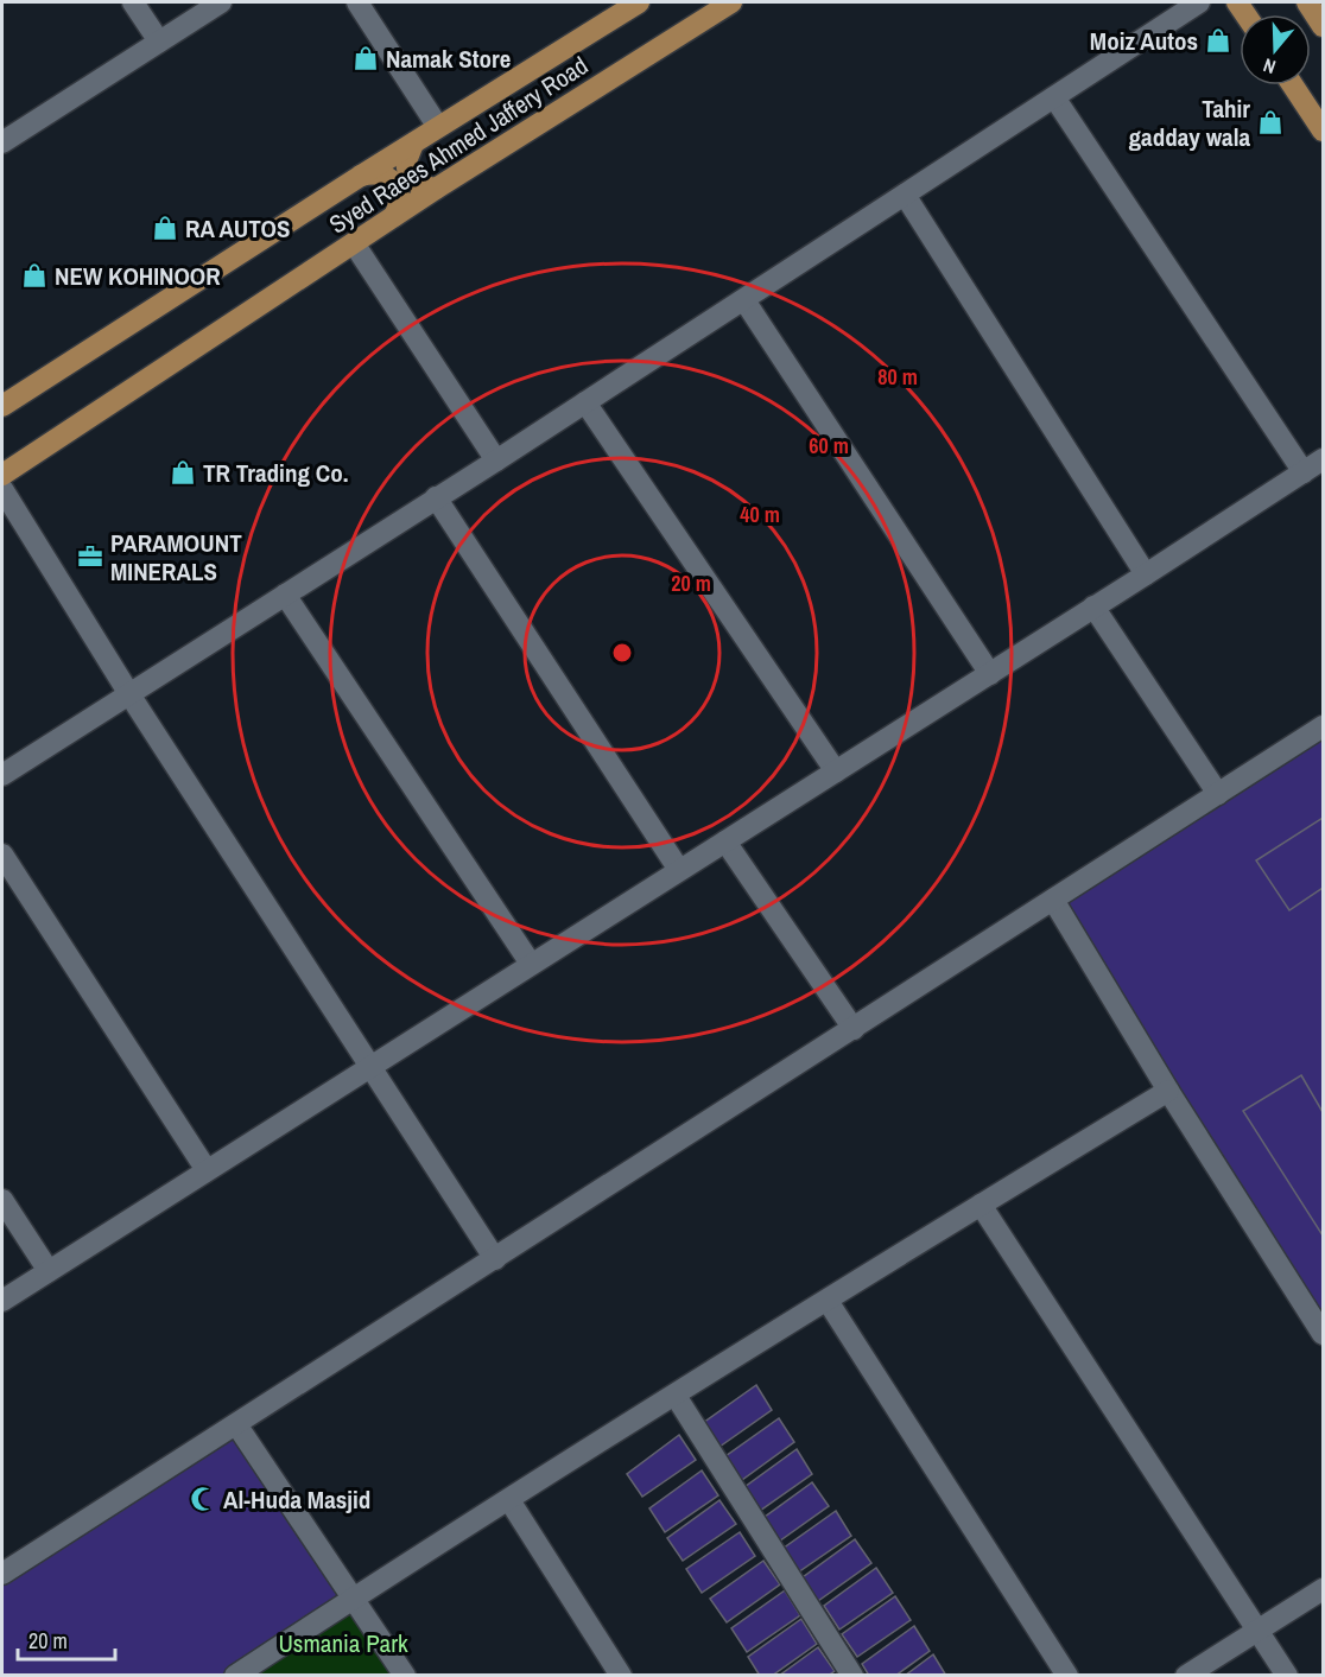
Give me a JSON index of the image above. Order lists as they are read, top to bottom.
{
  "streets": {
    "main road": ["Syed Raees Ahmed Jaffery Road"]
  },
  "parks": ["Usmania Park"],
  "places": {
    "shop": [
      "Moiz Autos",
      "Namak Store",
      "Tahir gadday wala",
      "RA AUTOS",
      "NEW KOHINOOR",
      "TR Trading Co."
    ],
    "office": ["PARAMOUNT MINERALS"],
    "mosque": ["Al-Huda Masjid"]
  },
  "scale_bar": "20 m",
  "north": "bottom",
  "rings": [
    "80 m",
    "60 m",
    "40 m",
    "20 m"
  ]
}
